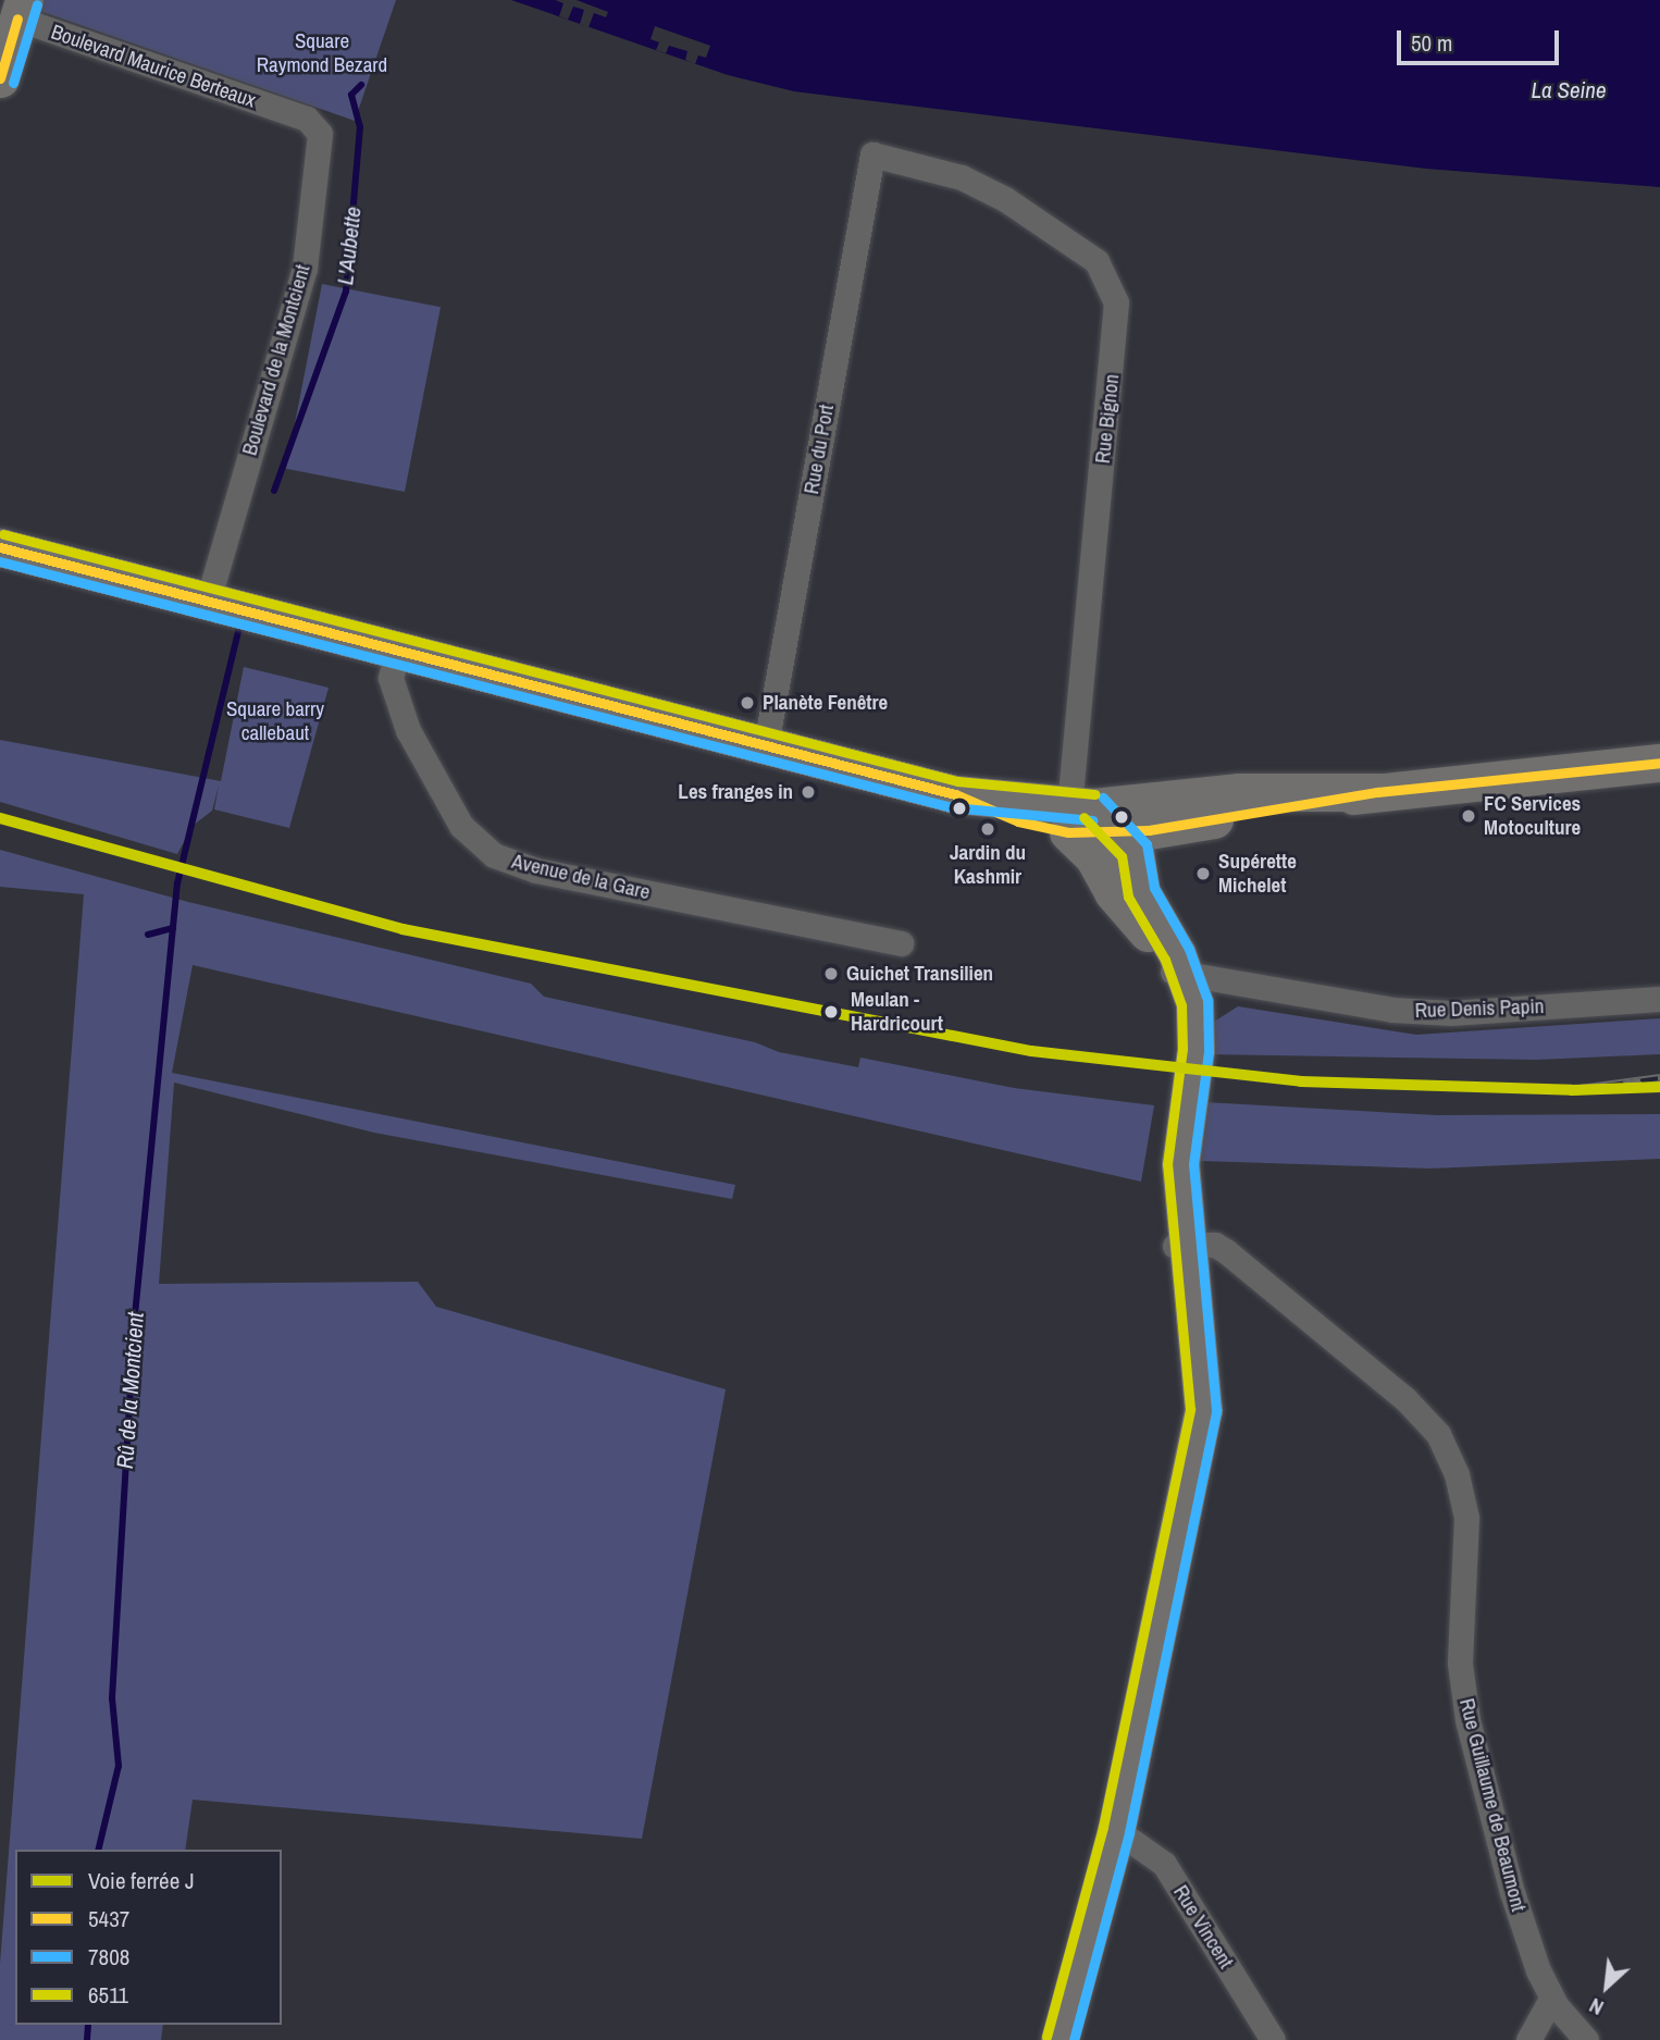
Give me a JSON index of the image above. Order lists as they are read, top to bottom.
{
  "streets": {
    "street": [
      "Boulevard Maurice Berteaux",
      "Boulevard de la Montcient",
      "Rue Bignon",
      "Rue du Port",
      "Avenue de la Gare",
      "Rue Denis Papin",
      "Rue Guillaume de Beaumont",
      "Rue Vincent"
    ]
  },
  "crossings": [
    ["Boulevard Maurice Berteaux", "Boulevard de la Montcient"],
    ["Rue Bignon", "Rue du Port"]
  ],
  "water": ["La Seine", "L'Aubette", "Rû de la Montcient"],
  "parks": ["Square Raymond Bezard", "Square barry callebaut"],
  "places": [
    "Planète Fenêtre",
    "Les franges in",
    "FC Services Motoculture",
    "Jardin du Kashmir",
    "Supérette Michelet",
    "Guichet Transilien",
    "Meulan - Hardricourt"
  ],
  "lines": [
    "transit line 7808",
    "transit line 5437",
    "transit line 6511",
    "rail line J"
  ],
  "legend": [
    "Voie ferrée J",
    "5437",
    "7808",
    "6511"
  ],
  "scale_bar": "50 m",
  "north": "bottom left"
}
